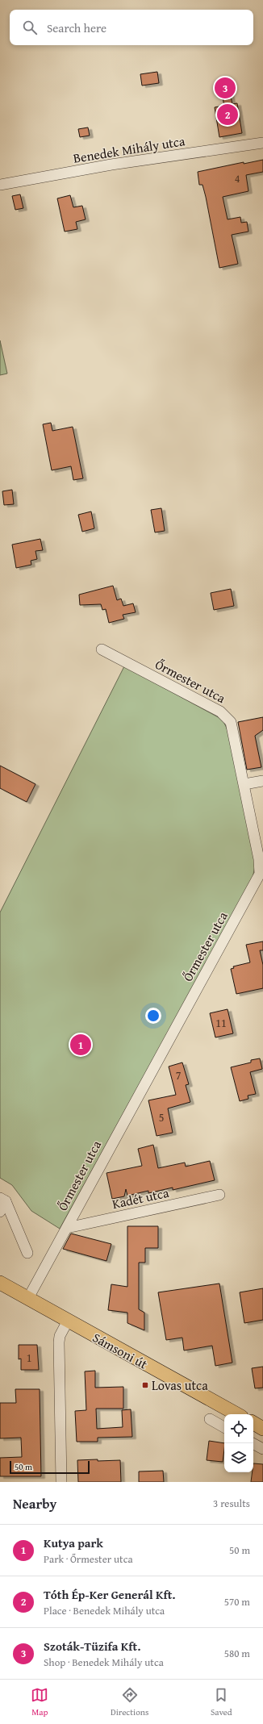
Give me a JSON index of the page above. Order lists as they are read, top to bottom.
{
  "streets": {
    "main road": ["Sámsoni út"],
    "street": ["Benedek Mihály utca", "Őrmester utca", "Kadét utca"]
  },
  "crossings": [
    ["Őrmester utca", "Kadét utca"],
    ["Őrmester utca", "Sámsoni út"]
  ],
  "places": {
    "transit": ["Lovas utca"]
  },
  "house_numbers": [
    "4",
    "11",
    "7",
    "5",
    "1"
  ],
  "scale_bar": "50 m",
  "page": {
    "search": "Search here",
    "pins": ["3", "2", "1"],
    "scale": "50 m",
    "heading": ["Nearby", "3 results"],
    "list": [
      {
        "mark": "1",
        "name": "Kutya park",
        "note": "Park · Őrmester utca",
        "value": "50 m"
      },
      {
        "mark": "2",
        "name": "Tóth Ép-Ker Generál Kft.",
        "note": "Place · Benedek Mihály utca",
        "value": "570 m"
      },
      {
        "mark": "3",
        "name": "Szoták-Tüzifa Kft.",
        "note": "Shop · Benedek Mihály utca",
        "value": "580 m"
      }
    ],
    "nav": ["Map", "Directions", "Saved"]
  }
}
